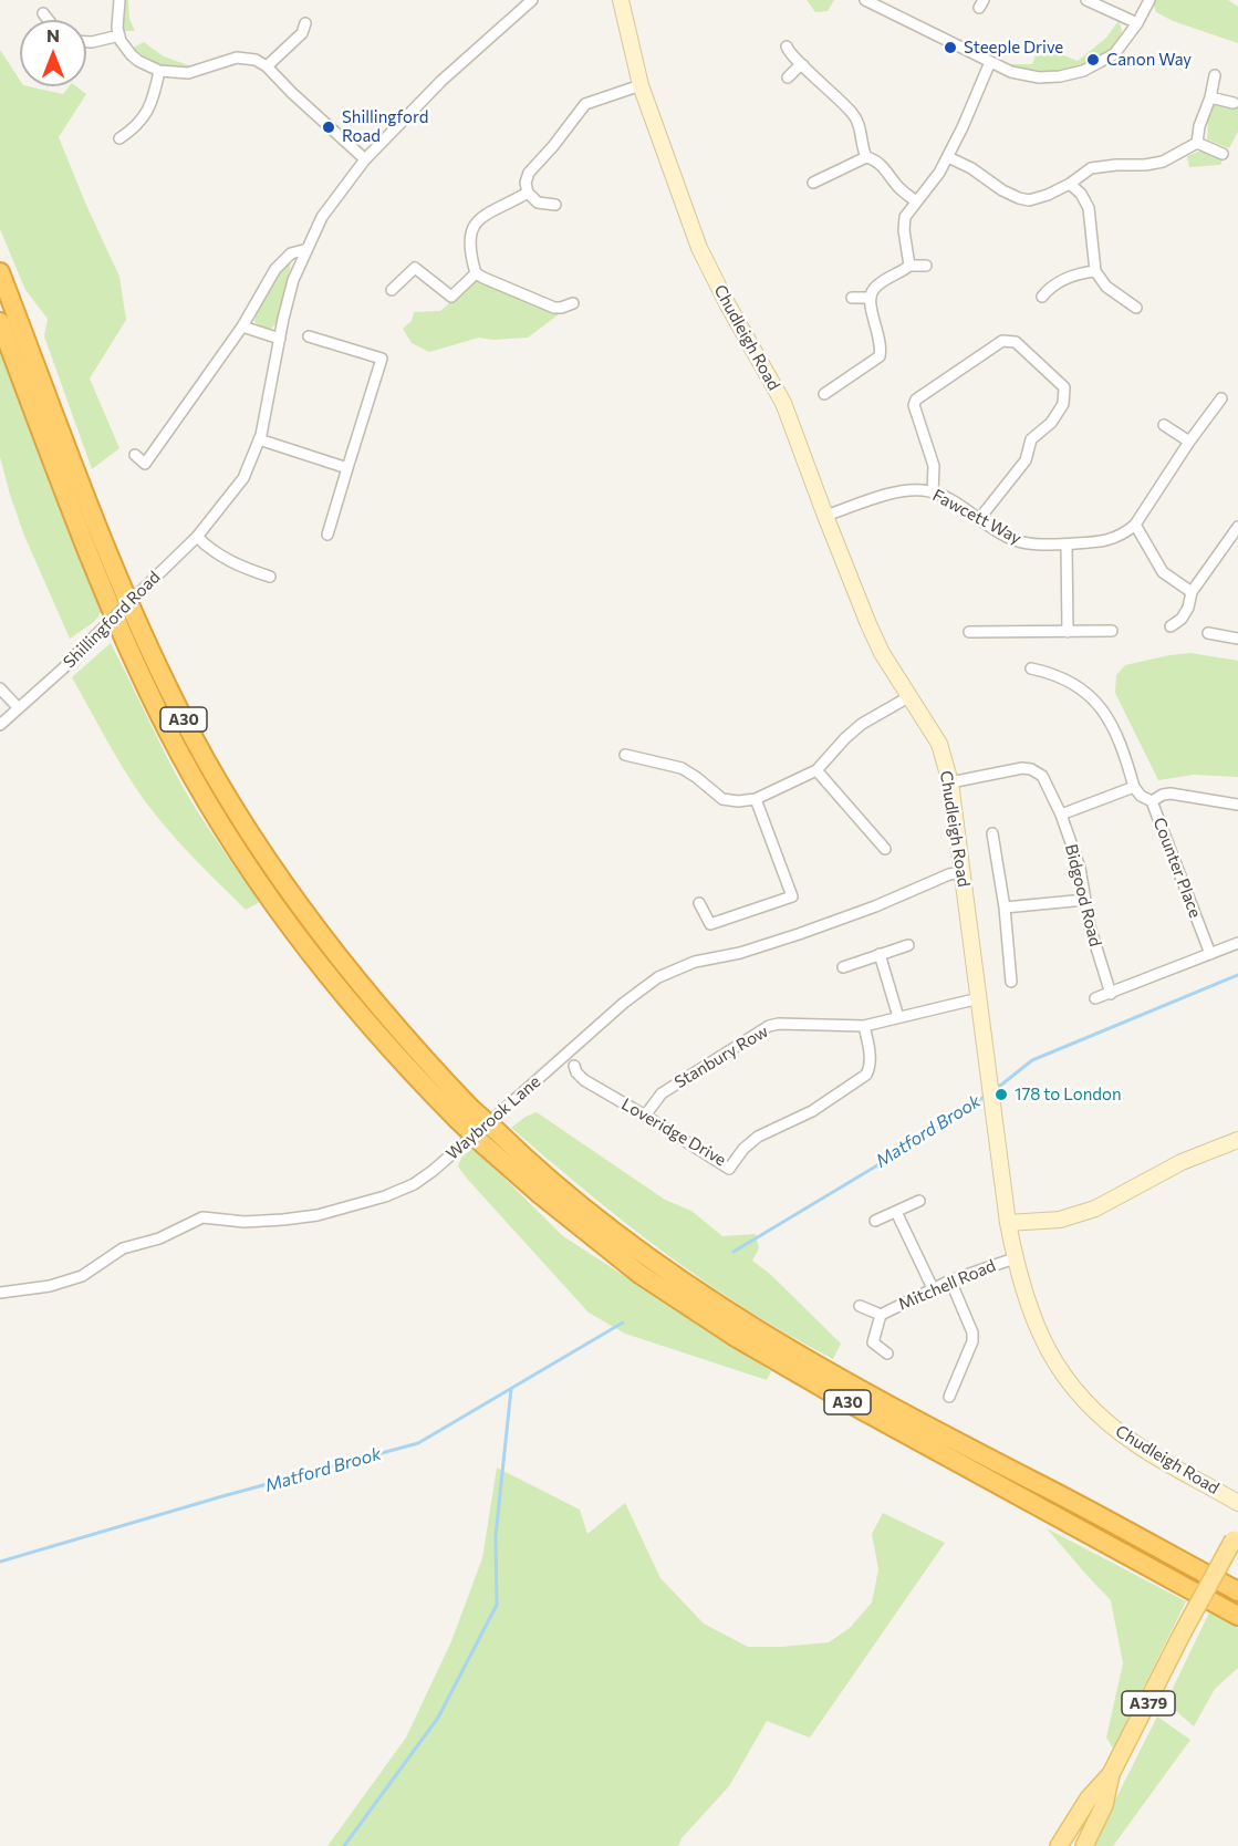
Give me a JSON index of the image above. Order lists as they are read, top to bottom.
{
  "streets": {
    "highway": ["A30"],
    "main road": ["A379"],
    "street": [
      "Chudleigh Road",
      "Fawcett Way",
      "Shillingford Road",
      "Counter Place",
      "Bidgood Road",
      "Stanbury Row",
      "Waybrook Lane",
      "Loveridge Drive",
      "Mitchell Road"
    ]
  },
  "crossings": [
    ["Chudleigh Road", "Fawcett Way"],
    ["Chudleigh Road", "Bidgood Road"],
    ["Chudleigh Road", "Stanbury Row"],
    ["Chudleigh Road", "Waybrook Lane"],
    ["Chudleigh Road", "Mitchell Road"],
    ["Stanbury Row", "Loveridge Drive"]
  ],
  "water": ["Matford Brook"],
  "places": [
    "Steeple Drive",
    "Canon Way",
    "Shillingford Road",
    "178 to London"
  ],
  "north": "top"
}
